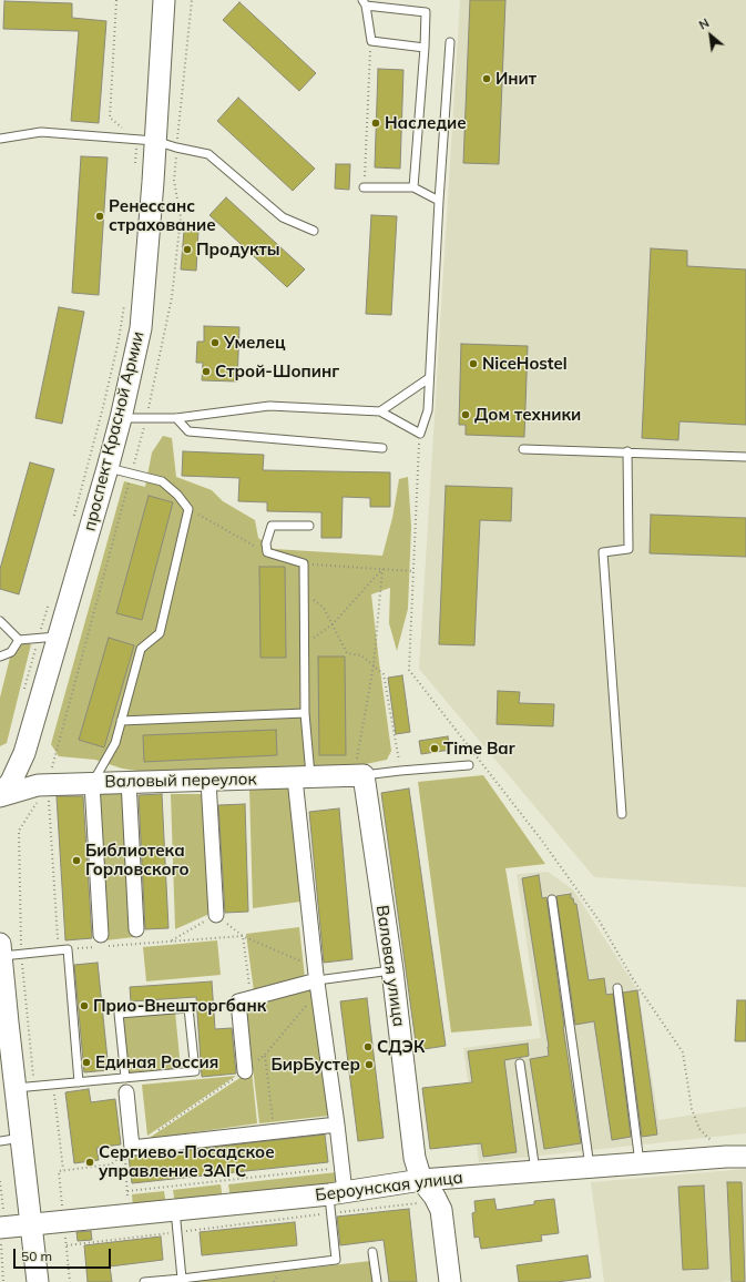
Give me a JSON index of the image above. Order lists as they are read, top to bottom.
{
  "streets": {
    "main road": [
      "проспект Красной Армии",
      "Валовый переулок",
      "Валовая улица",
      "Бероунская улица"
    ]
  },
  "crossings": [
    ["проспект Красной Армии", "Валовый переулок"],
    ["Валовый переулок", "Валовая улица"],
    ["Валовая улица", "Бероунская улица"]
  ],
  "places": [
    "Инит",
    "Наследие",
    "Ренессанс страхование",
    "Продукты",
    "Умелец",
    "NiceHostel",
    "Строй-Шопинг",
    "Дом техники",
    "Time Bar",
    "Библиотека Горловского",
    "Прио-Внешторгбанк",
    "СДЭК",
    "Единая Россия",
    "БирБустер",
    "Сергиево-Посадское управление ЗАГС"
  ],
  "scale_bar": "50 m",
  "north": "top left"
}
